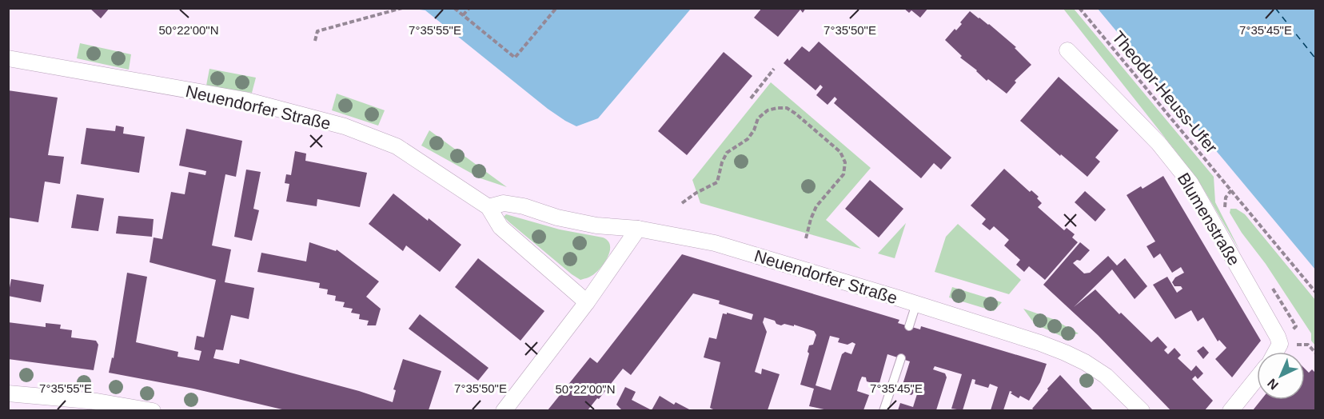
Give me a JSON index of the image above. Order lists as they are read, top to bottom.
{
  "streets": {
    "street": ["Neuendorfer Straße", "Blumenstraße"],
    "path": ["Theodor-Heuss-Ufer"]
  },
  "north": "bottom left",
  "coordinates": [
    "50°22'00\"N",
    "7°35'55\"E",
    "7°35'50\"E",
    "7°35'45\"E"
  ]
}
